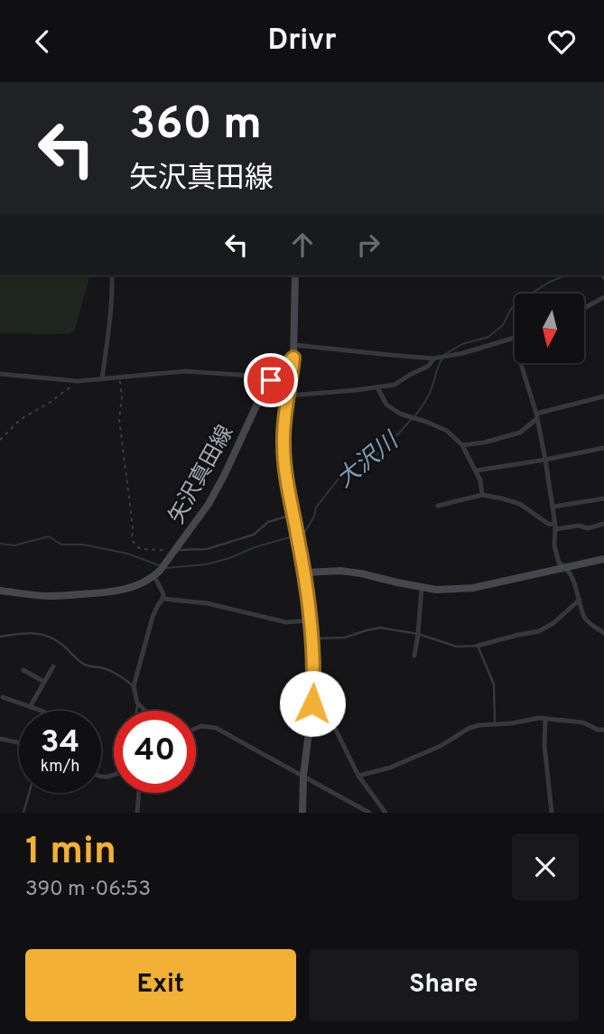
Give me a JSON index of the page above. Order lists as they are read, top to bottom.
{
  "streets": {
    "street": ["矢沢真田線"]
  },
  "water": ["大沢川"],
  "north": "bottom",
  "page": {
    "header": "Drivr",
    "turn": ["360 m", "矢沢真田線"],
    "speed": "34 km/h",
    "limit": "40",
    "heading": ["1 min", "390 m · 06:53"],
    "buttons": ["Exit", "Share"]
  }
}
